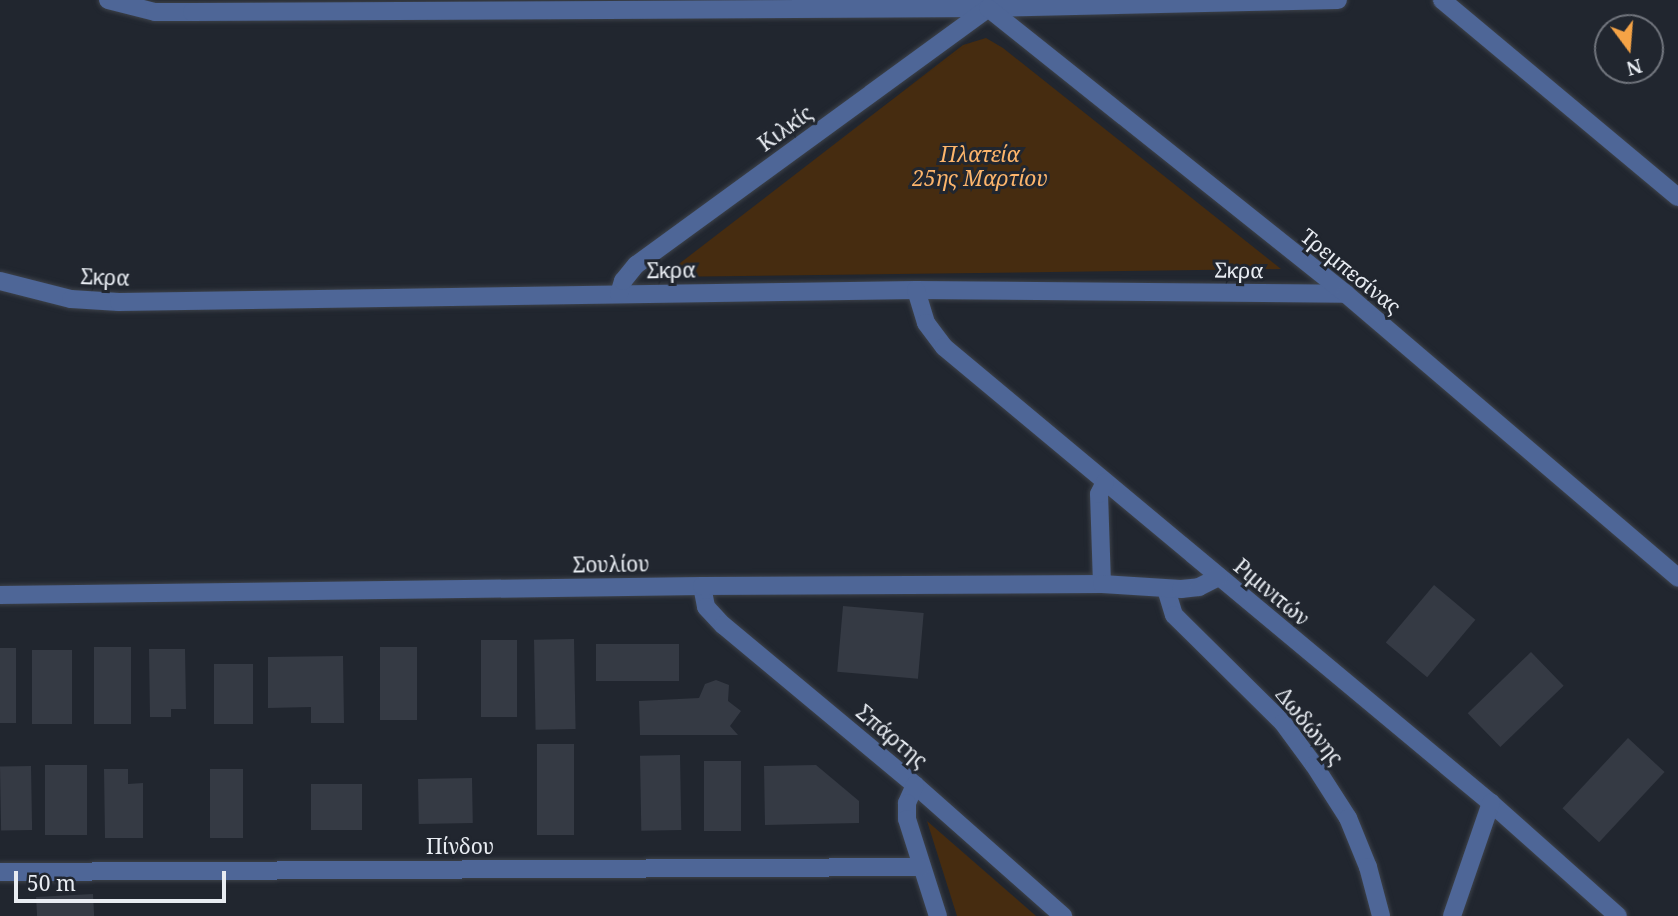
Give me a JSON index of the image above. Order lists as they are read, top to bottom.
{
  "streets": {
    "street": [
      "Κιλκίς",
      "Σκρα",
      "Τρεμπεσίνας",
      "Σουλίου",
      "Ριμινιτών",
      "Δωδώνης",
      "Σπάρτης",
      "Πίνδου"
    ]
  },
  "crossings": [
    ["Κιλκίς", "Σκρα"],
    ["Κιλκίς", "Τρεμπεσίνας"],
    ["Σκρα", "Τρεμπεσίνας"],
    ["Σκρα", "Ριμινιτών"],
    ["Σουλίου", "Ριμινιτών"],
    ["Σουλίου", "Δωδώνης"],
    ["Σουλίου", "Σπάρτης"]
  ],
  "parks": ["Πλατεία 25ης Μαρτίου"],
  "scale_bar": "50 m",
  "north": "bottom"
}
